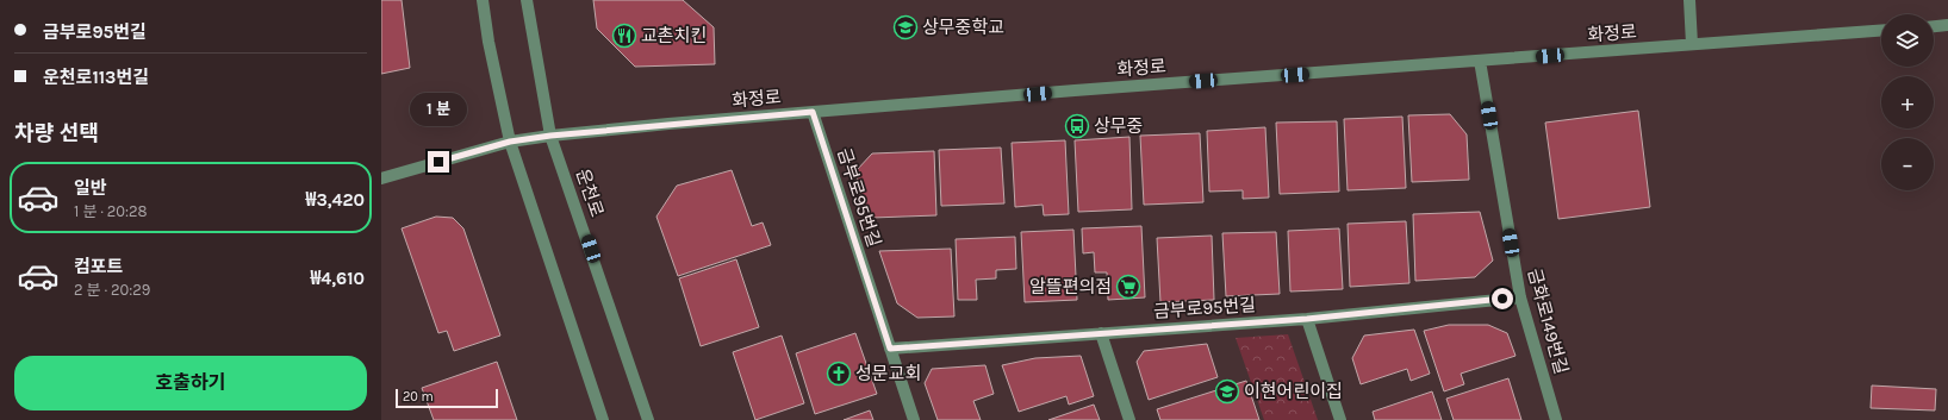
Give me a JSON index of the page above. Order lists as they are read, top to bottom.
{
  "streets": {
    "street": [
      "화정로",
      "운천로",
      "금부로95번길",
      "금화로149번길"
    ]
  },
  "crossings": [
    ["화정로", "운천로"],
    ["화정로", "금부로95번길"],
    ["화정로", "금화로149번길"],
    ["금부로95번길", "금화로149번길"]
  ],
  "places": {
    "school or university": ["상무중학교", "이현어린이집"],
    "restaurant": ["교촌치킨"],
    "bus stop": ["상무중"],
    "supermarket": ["알뜰편의점"],
    "church": ["성문교회"]
  },
  "scale_bar": "20 m",
  "page": {
    "banner": ["금부로95번길", "운천로113번길"],
    "map_buttons": ["+", "−"],
    "bubble": "1 분",
    "heading": "차량 선택",
    "list": [
      {
        "name": "일반",
        "note": "1 분 · 20:28",
        "value": "₩3,420"
      },
      {
        "name": "컴포트",
        "note": "2 분 · 20:29",
        "value": "₩4,610"
      }
    ],
    "buttons": "호출하기",
    "scale": "20 m"
  }
}
